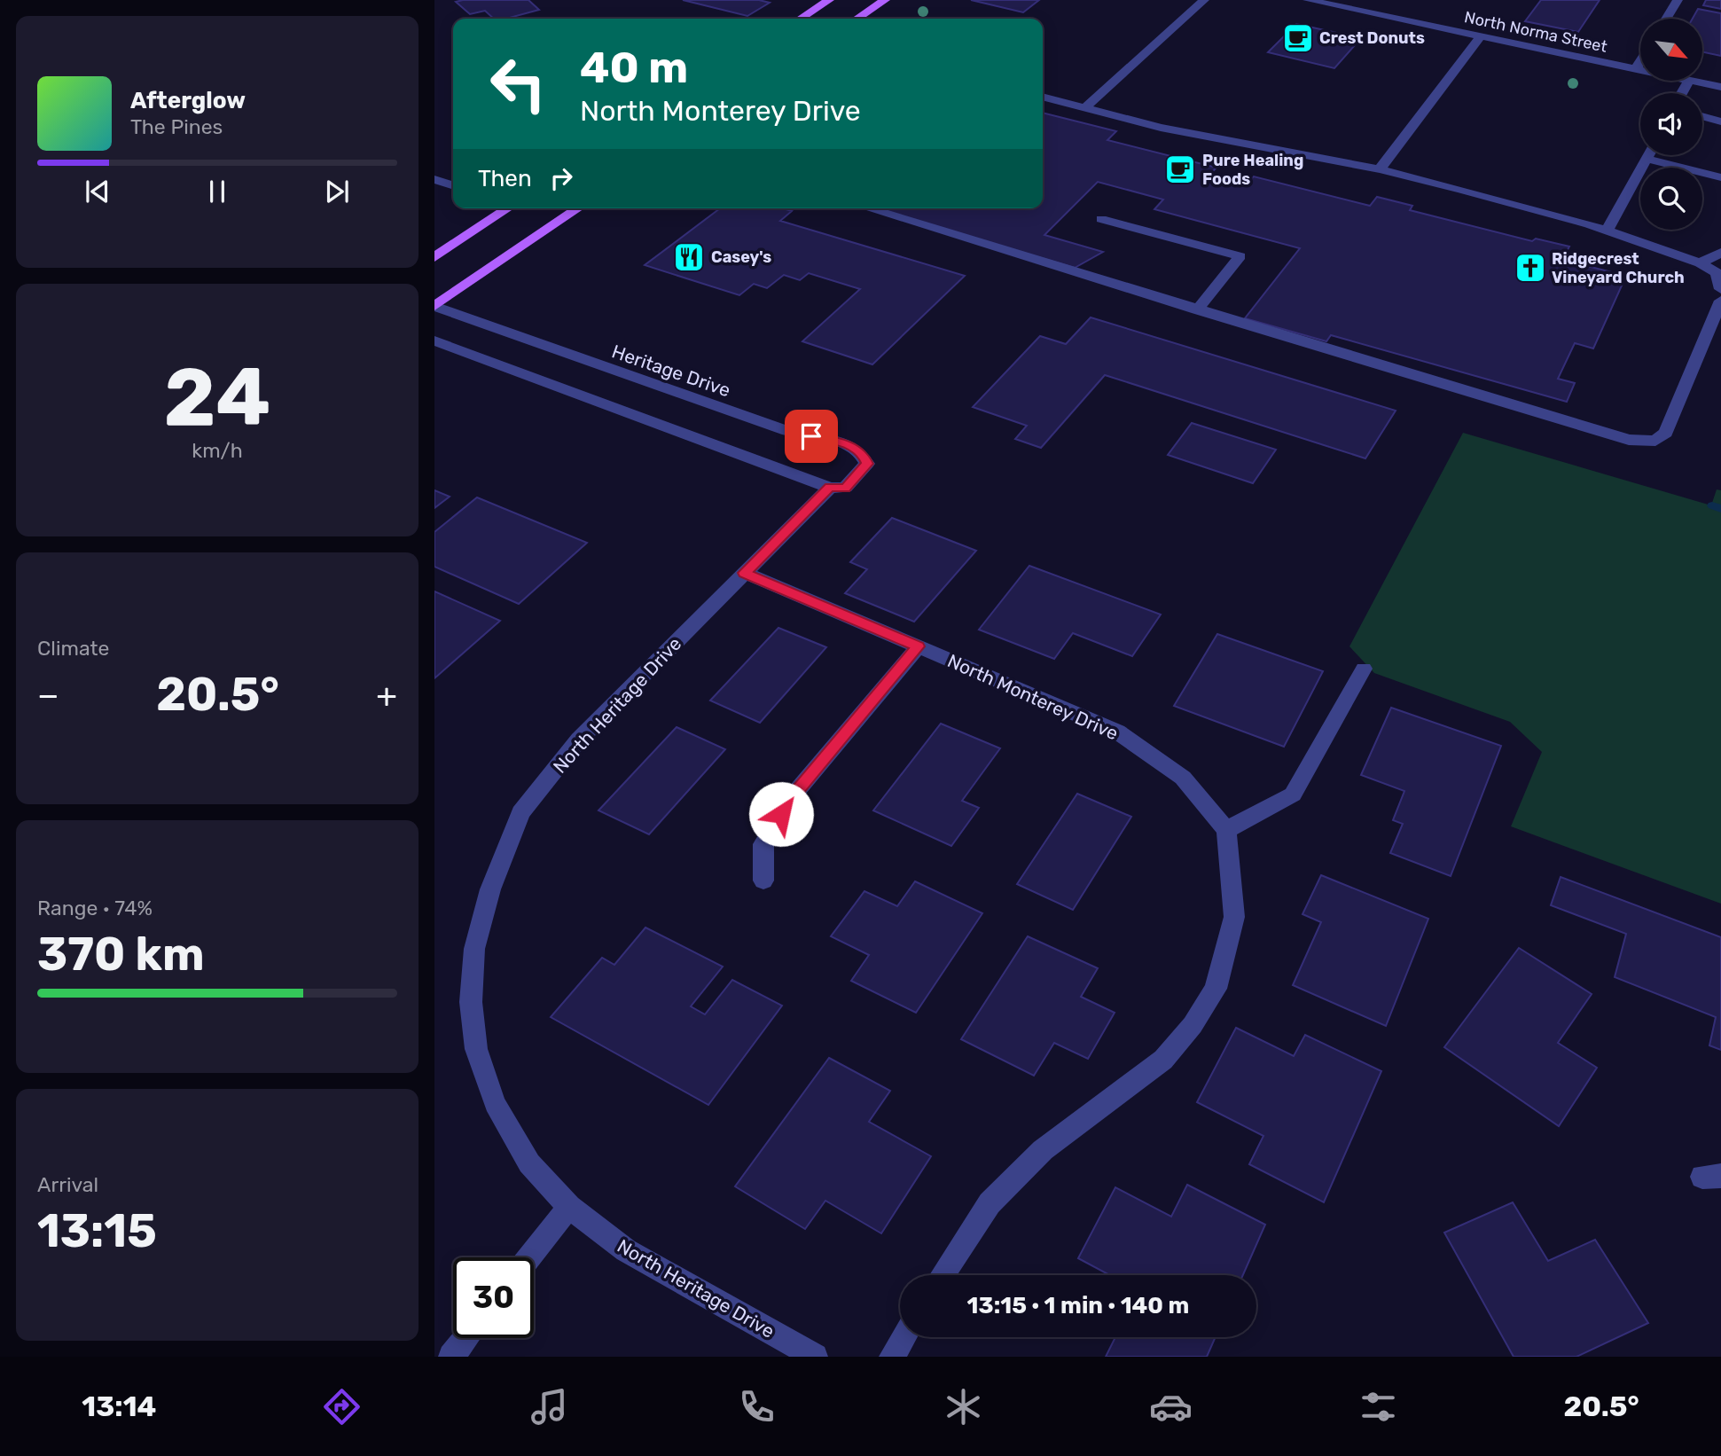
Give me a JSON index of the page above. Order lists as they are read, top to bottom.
{
  "streets": {
    "street": [
      "North Norma Street",
      "Heritage Drive",
      "North Monterey Drive",
      "North Heritage Drive"
    ]
  },
  "crossings": [
    ["Heritage Drive", "North Heritage Drive"],
    ["North Monterey Drive", "North Heritage Drive"]
  ],
  "places": {
    "cafe": ["Crest Donuts", "Pure Healing Foods"],
    "restaurant": ["Casey's"],
    "church": ["Ridgecrest Vineyard Church"]
  },
  "north": "bottom right",
  "page": {
    "turn": ["40 m", "North Monterey Drive"],
    "song": ["Afterglow", "The Pines"],
    "then": "Then",
    "tile": [
      ["24", "km/h"],
      "Climate",
      ["Range · 74%", "370 km"],
      ["Arrival", "13:15"]
    ],
    "heat": ["−", "20.5°", "+"],
    "limit": "30",
    "trip": "13:15 · 1 min · 140 m",
    "tabs": ["13:14", "20.5°"]
  }
}
